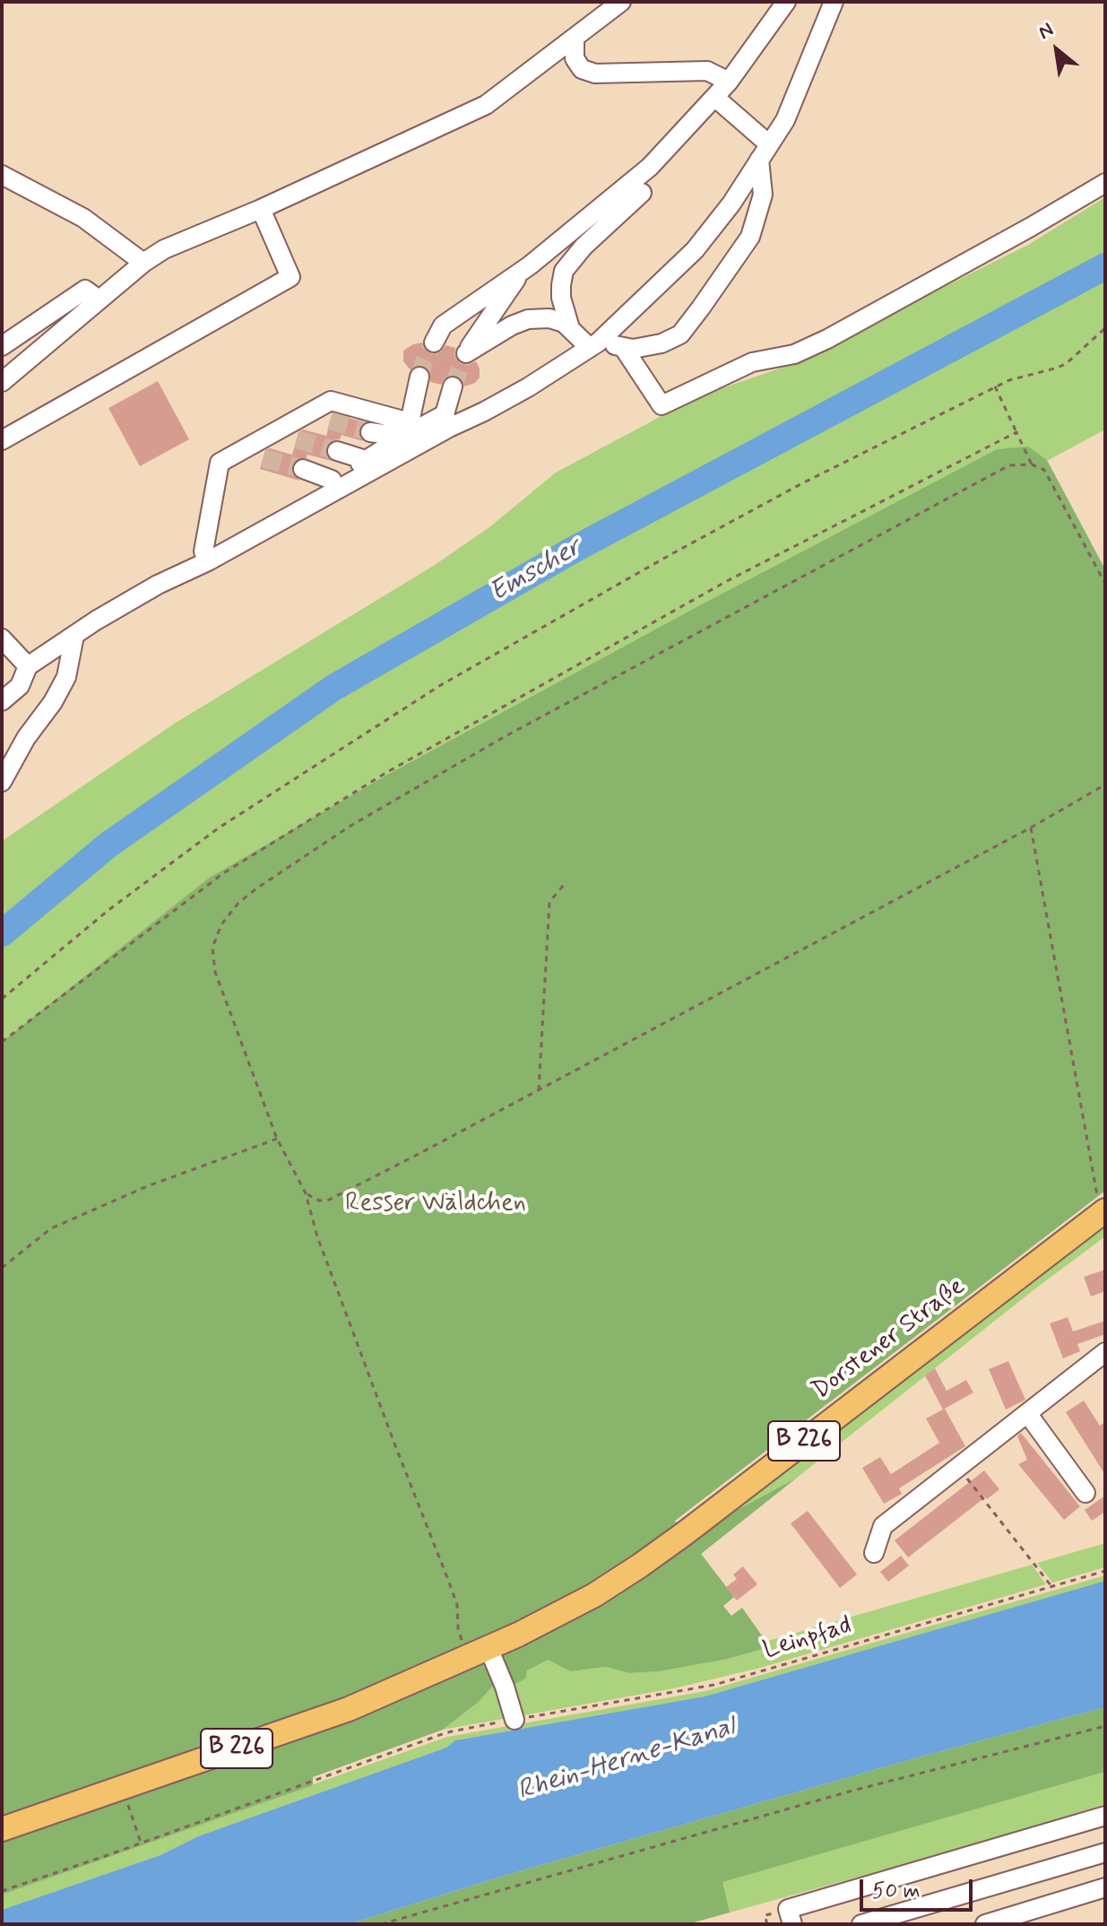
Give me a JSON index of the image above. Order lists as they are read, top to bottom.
{
  "streets": {
    "main road": ["Dorstener Straße", "B 226"],
    "path": ["Leinpfad"]
  },
  "crossings": [
    ["Dorstener Straße", "B 226"]
  ],
  "water": ["Emscher", "Rhein-Herne-Kanal"],
  "parks": ["Resser Wäldchen"],
  "scale_bar": "50 m",
  "north": "top left"
}
